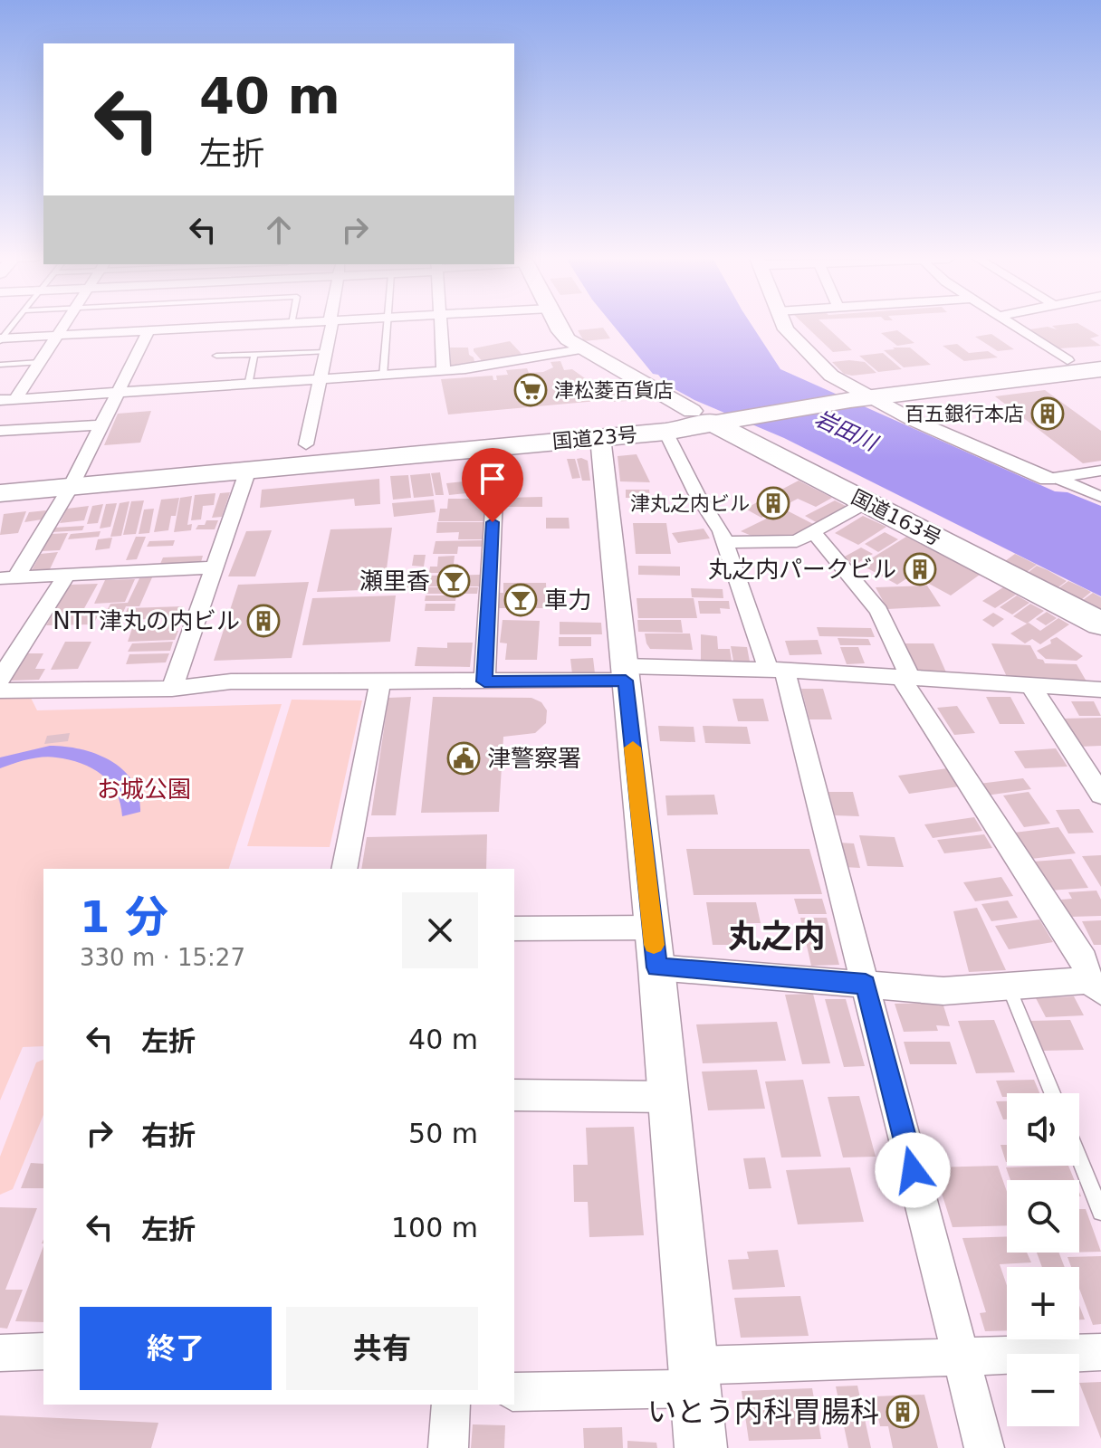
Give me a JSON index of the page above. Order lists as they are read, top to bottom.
{
  "streets": {
    "highway": ["国道23号", "国道163号"]
  },
  "crossings": [
    ["国道23号", "国道163号"]
  ],
  "districts": ["丸之内"],
  "water": ["岩田川"],
  "parks": ["お城公園"],
  "places": {
    "supermarket": ["津松菱百貨店"],
    "building": [
      "百五銀行本店",
      "津丸之内ビル",
      "丸之内パークビル",
      "NTT津丸の内ビル",
      "いとう内科胃腸科"
    ],
    "bar": ["瀬里香", "車力"],
    "public building": ["津警察署"]
  },
  "page": {
    "turn": ["40 m", "左折"],
    "heading": ["1 分", "330 m · 15:27"],
    "list": [
      {
        "name": "左折",
        "value": "40 m"
      },
      {
        "name": "右折",
        "value": "50 m"
      },
      {
        "name": "左折",
        "value": "100 m"
      }
    ],
    "map_buttons": ["+", "−"],
    "buttons": ["終了", "共有"]
  }
}
